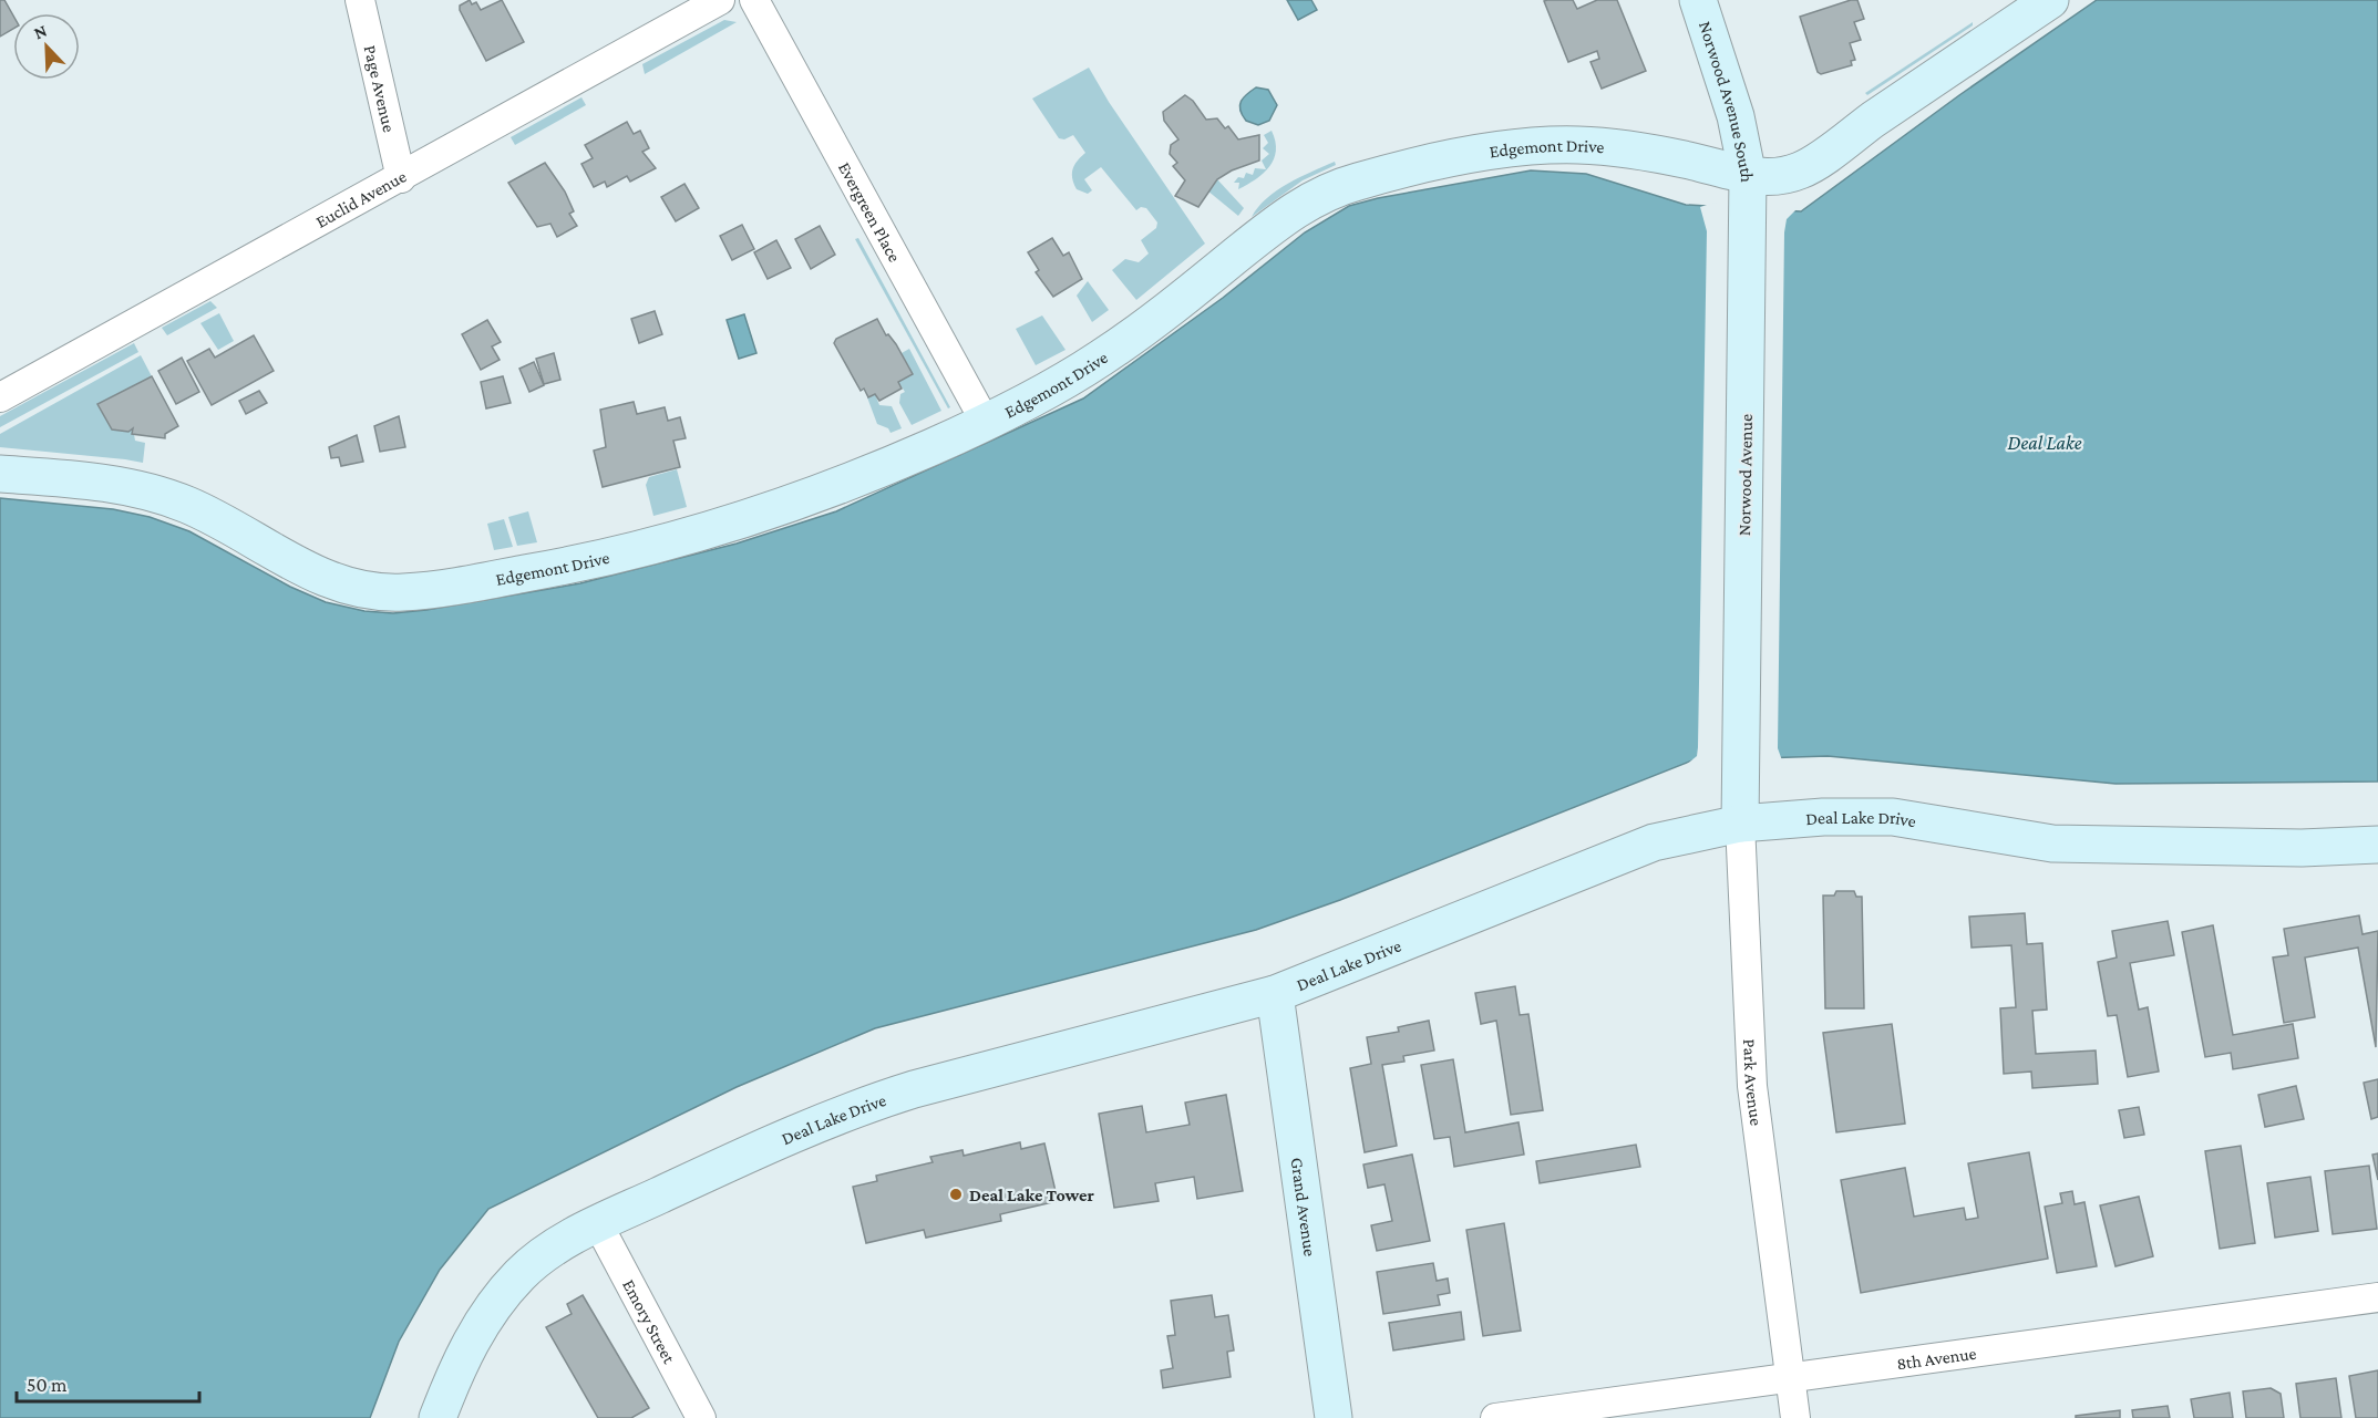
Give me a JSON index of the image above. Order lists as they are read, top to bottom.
{
  "streets": {
    "street": [
      "Page Avenue",
      "Norwood Avenue South",
      "Edgemont Drive",
      "Euclid Avenue",
      "Evergreen Place",
      "Norwood Avenue",
      "Deal Lake Drive",
      "Park Avenue",
      "Grand Avenue",
      "Emory Street",
      "8th Avenue"
    ]
  },
  "crossings": [
    ["Page Avenue", "Euclid Avenue"],
    ["Norwood Avenue South", "Edgemont Drive"],
    ["Norwood Avenue South", "Norwood Avenue"],
    ["Edgemont Drive", "Evergreen Place"],
    ["Edgemont Drive", "Norwood Avenue"],
    ["Norwood Avenue", "Park Avenue"],
    ["Deal Lake Drive", "Park Avenue"],
    ["Deal Lake Drive", "Grand Avenue"],
    ["Deal Lake Drive", "Emory Street"],
    ["Park Avenue", "8th Avenue"]
  ],
  "water": ["Deal Lake"],
  "places": ["Deal Lake Tower"],
  "scale_bar": "50 m",
  "north": "top left"
}
